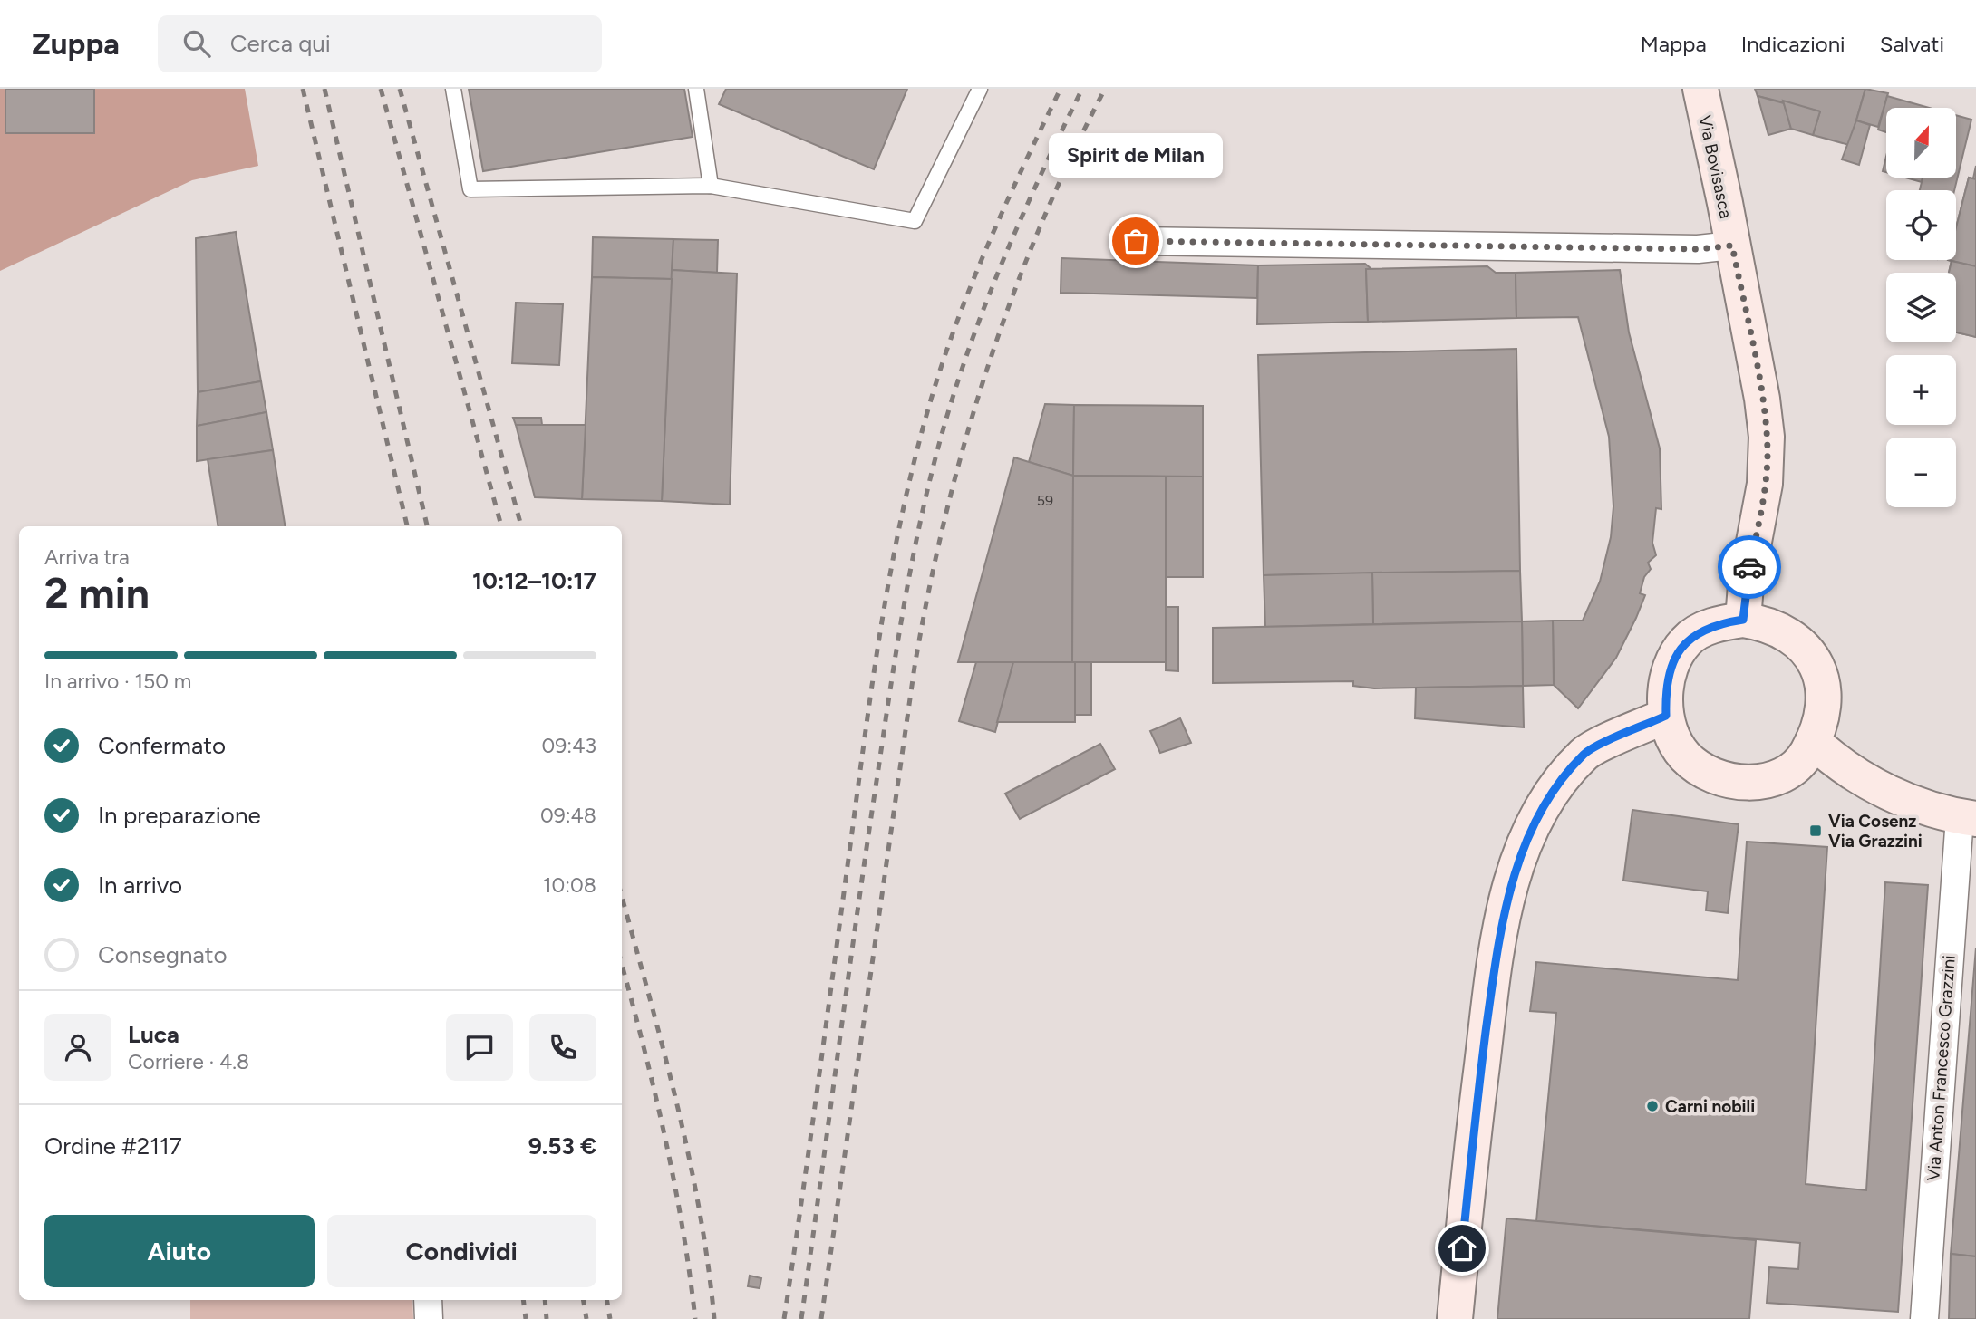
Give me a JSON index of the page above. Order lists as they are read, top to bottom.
{
  "streets": {
    "street": ["Via Bovisasca", "Via Anton Francesco Grazzini"]
  },
  "places": {
    "other": ["Spirit de Milan", "Carni nobili"],
    "transit": ["Via Cosenz Via Grazzini"]
  },
  "house_numbers": ["59"],
  "north": "top",
  "page": {
    "header": "Zuppa",
    "search": "Cerca qui",
    "nav": ["Mappa", "Indicazioni", "Salvati"],
    "map_buttons": ["+", "−"],
    "bubble": "Spirit de Milan",
    "heading": ["2 min", "Arriva tra", "10:12–10:17"],
    "panel": [
      "Luca",
      "Corriere · 4.8",
      "Ordine #2117",
      "9.53 €"
    ],
    "bar": "In arrivo · 150 m",
    "list": [
      ["Confermato", "09:43"],
      ["In preparazione", "09:48"],
      ["In arrivo", "10:08"],
      "Consegnato"
    ],
    "buttons": ["Aiuto", "Condividi"]
  }
}
